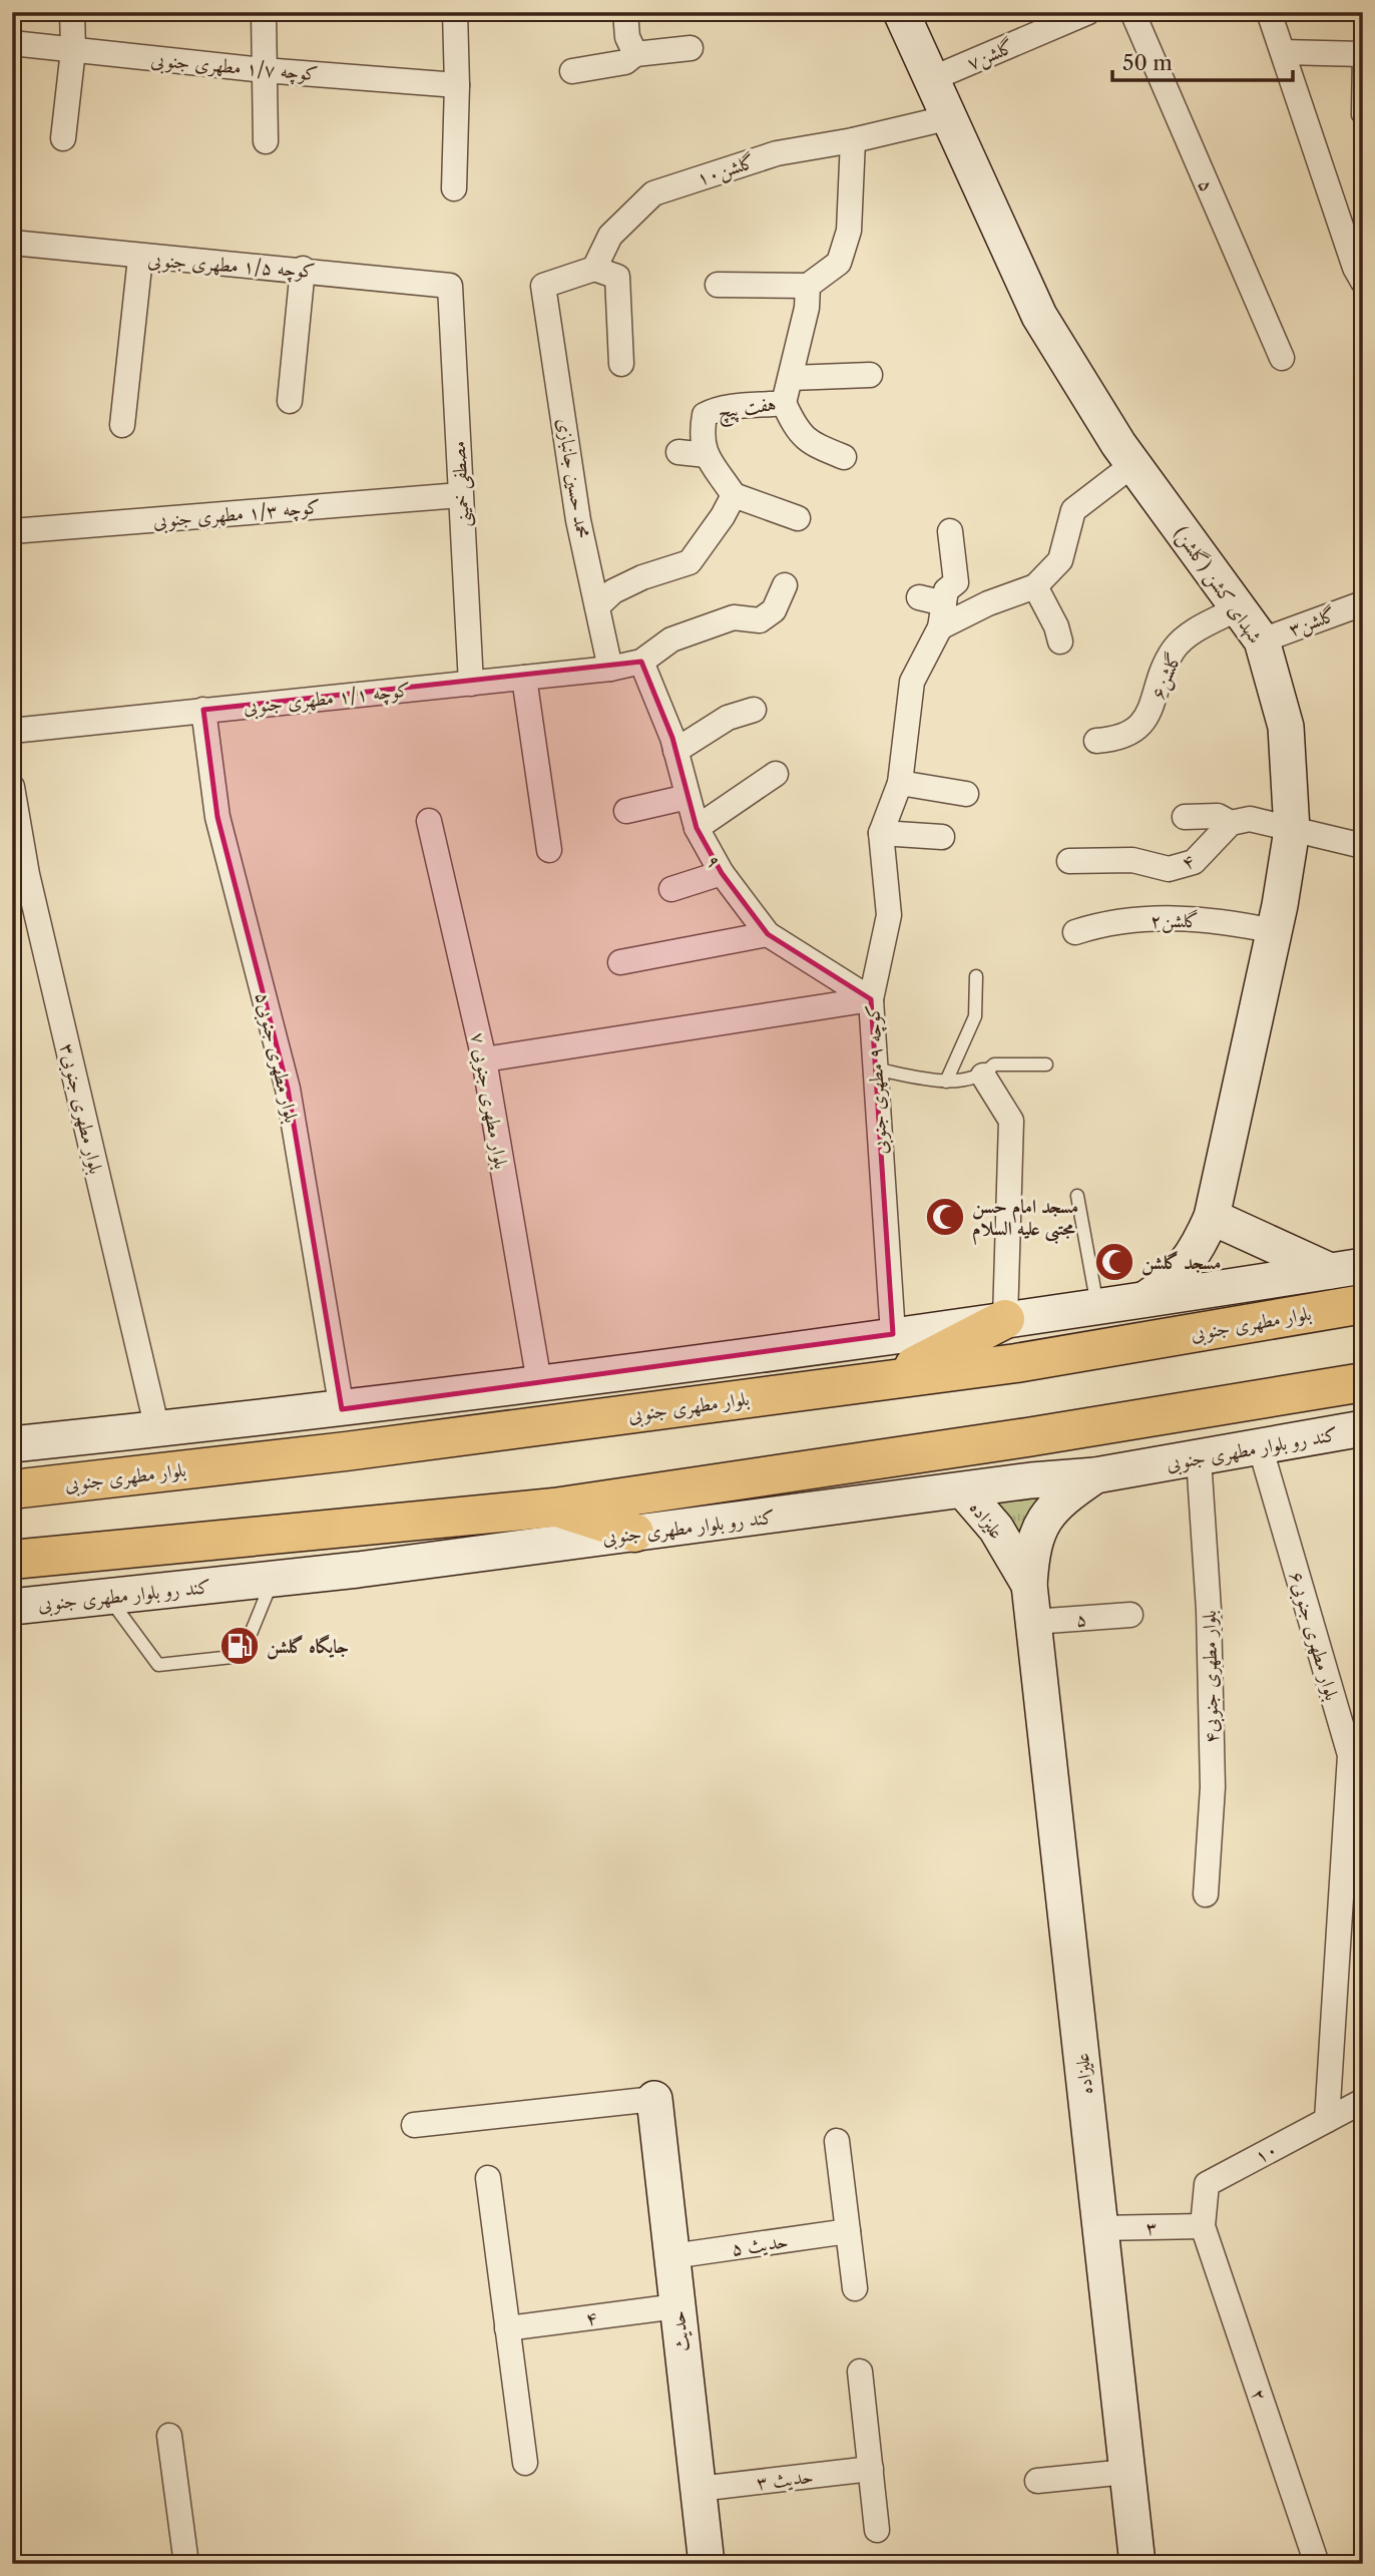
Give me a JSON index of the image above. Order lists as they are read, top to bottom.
{
  "streets": {
    "main road": ["بلوار مطهری جنوبی"],
    "street": [
      "گلشن۷",
      "کوچه ۱/۷ مطهری جنوبی",
      "گلشن۱۰",
      "۵",
      "کوچه ۱/۵ مطهری جنوبی",
      "هفت پیچ",
      "محمد حسین جانبازی",
      "مصطفی خمینی",
      "کوچه ۱/۳ مطهری جنوبی",
      "شهدای کشن (گلشن)",
      "گلشن۳",
      "گلشن۶",
      "کوچه ۱/۱ مطهری جنوبی",
      "۹",
      "۴",
      "گلشن۲",
      "۵بلوار مطهری جنوبی",
      "کوچه ۹ مطهری جنوبی",
      "۷ بلوار مطهری جنوبی",
      "بلوار مطهری جنوبی۳",
      "کند رو بلوار مطهری جنوبی",
      "علیزاده",
      "بلوار مطهری جنوبی۶",
      "بلوار مطهری جنوبی۴",
      "۱۰",
      "۳",
      "حدیث ۵",
      "حدیث",
      "۲",
      "حدیث ۳"
    ]
  },
  "crossings": [
    ["گلشن۷", "شهدای کشن (گلشن)"],
    ["گلشن۱۰", "محمد حسین جانبازی"],
    ["گلشن۱۰", "شهدای کشن (گلشن)"],
    ["۵", "علیزاده"],
    ["کوچه ۱/۵ مطهری جنوبی", "مصطفی خمینی"],
    ["محمد حسین جانبازی", "کوچه ۱/۱ مطهری جنوبی"],
    ["مصطفی خمینی", "کوچه ۱/۳ مطهری جنوبی"],
    ["مصطفی خمینی", "کوچه ۱/۱ مطهری جنوبی"],
    ["شهدای کشن (گلشن)", "گلشن۳"],
    ["شهدای کشن (گلشن)", "گلشن۶"],
    ["شهدای کشن (گلشن)", "گلشن۲"],
    ["کوچه ۱/۱ مطهری جنوبی", "۹"],
    ["کوچه ۱/۱ مطهری جنوبی", "۵بلوار مطهری جنوبی"],
    ["۹", "کوچه ۹ مطهری جنوبی"],
    ["۴", "حدیث"],
    ["کند رو بلوار مطهری جنوبی", "علیزاده"],
    ["کند رو بلوار مطهری جنوبی", "بلوار مطهری جنوبی۶"],
    ["کند رو بلوار مطهری جنوبی", "بلوار مطهری جنوبی۴"],
    ["علیزاده", "۳"],
    ["بلوار مطهری جنوبی۶", "۱۰"],
    ["۱۰", "۳"],
    ["۱۰", "۲"],
    ["۳", "۲"],
    ["حدیث ۵", "حدیث"],
    ["حدیث", "حدیث ۳"]
  ],
  "places": {
    "mosque": ["مسجد امام حسن مجتبی علیه السلام", "مسجد گلشن"],
    "fuel station": ["جایگاه گلشن"]
  },
  "scale_bar": "50 m"
}
